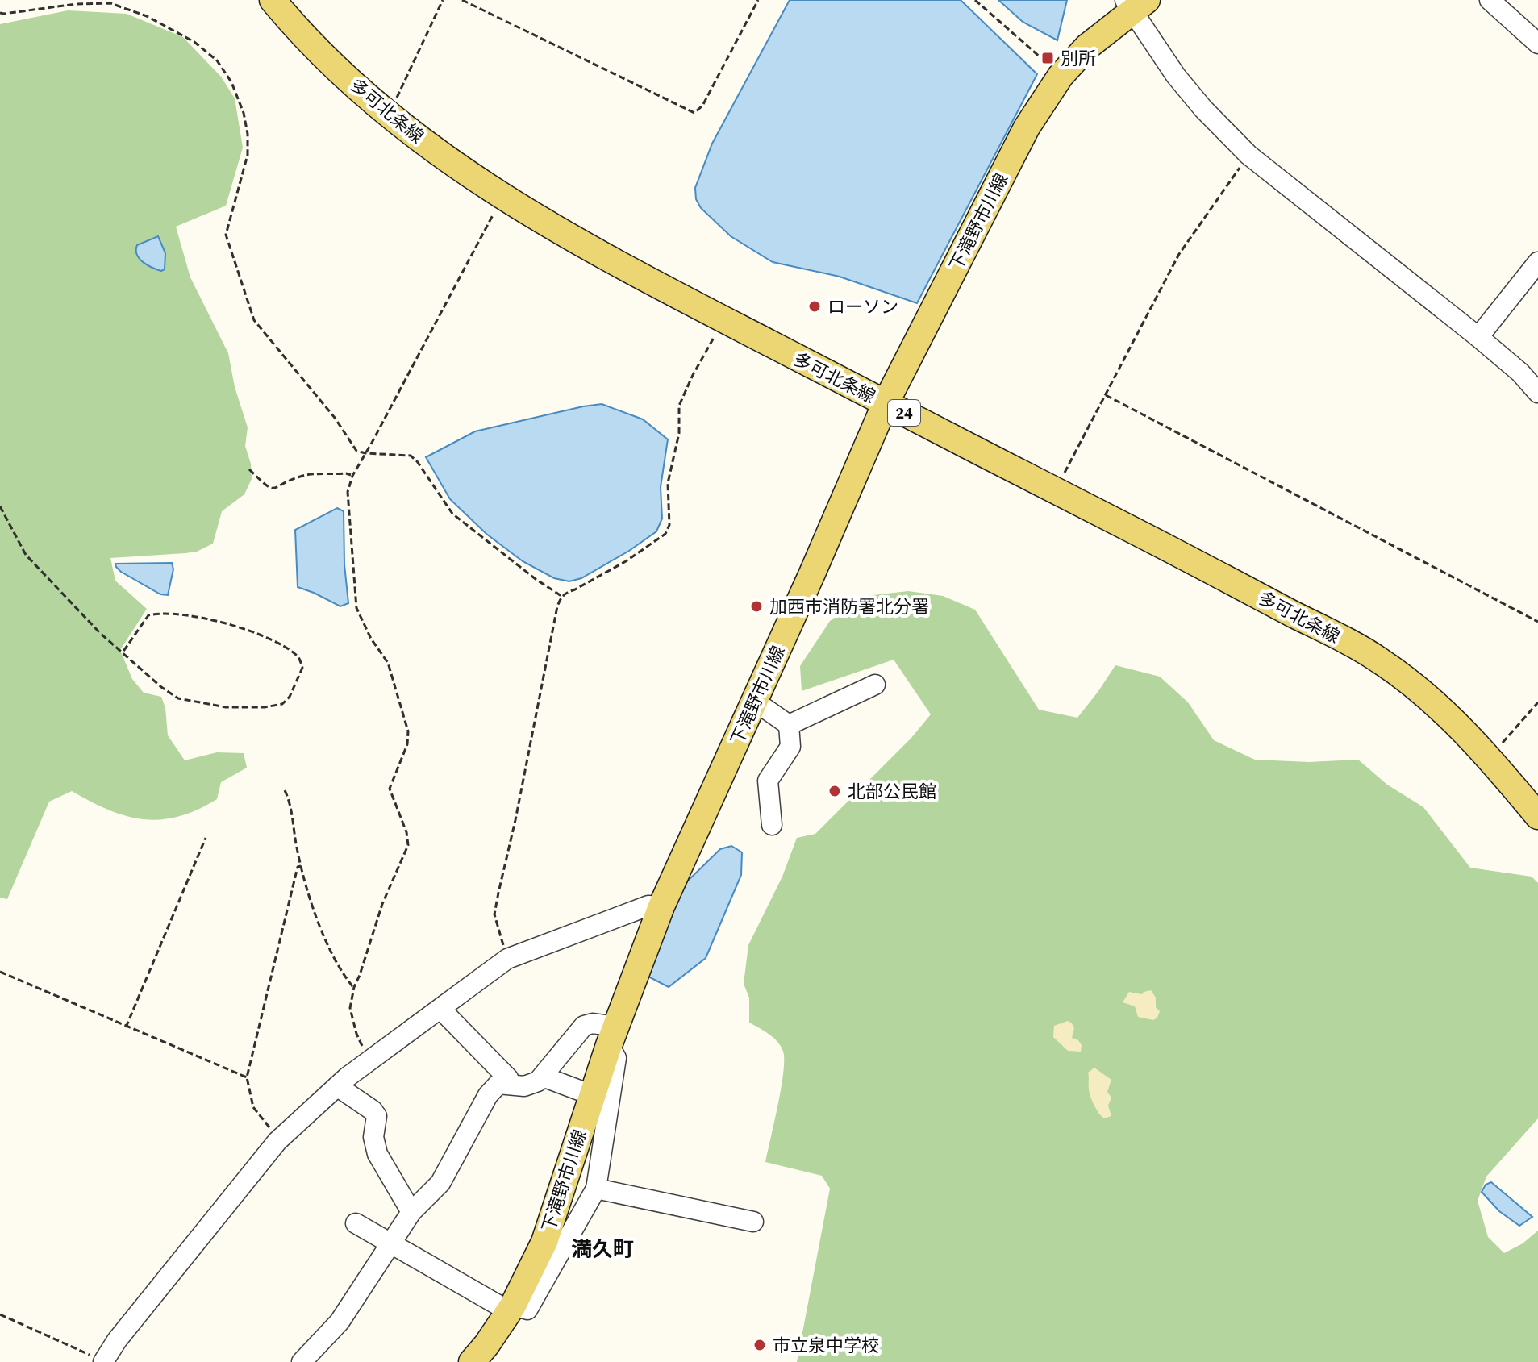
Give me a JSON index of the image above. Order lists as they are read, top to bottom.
{
  "streets": {
    "main road": ["多可北条線", "下滝野市川線", "24"]
  },
  "crossings": [
    ["多可北条線", "下滝野市川線"]
  ],
  "districts": ["満久町"],
  "places": {
    "transit": ["別所"],
    "other": [
      "ローソン",
      "加西市消防署北分署",
      "北部公民館",
      "市立泉中学校"
    ]
  }
}
